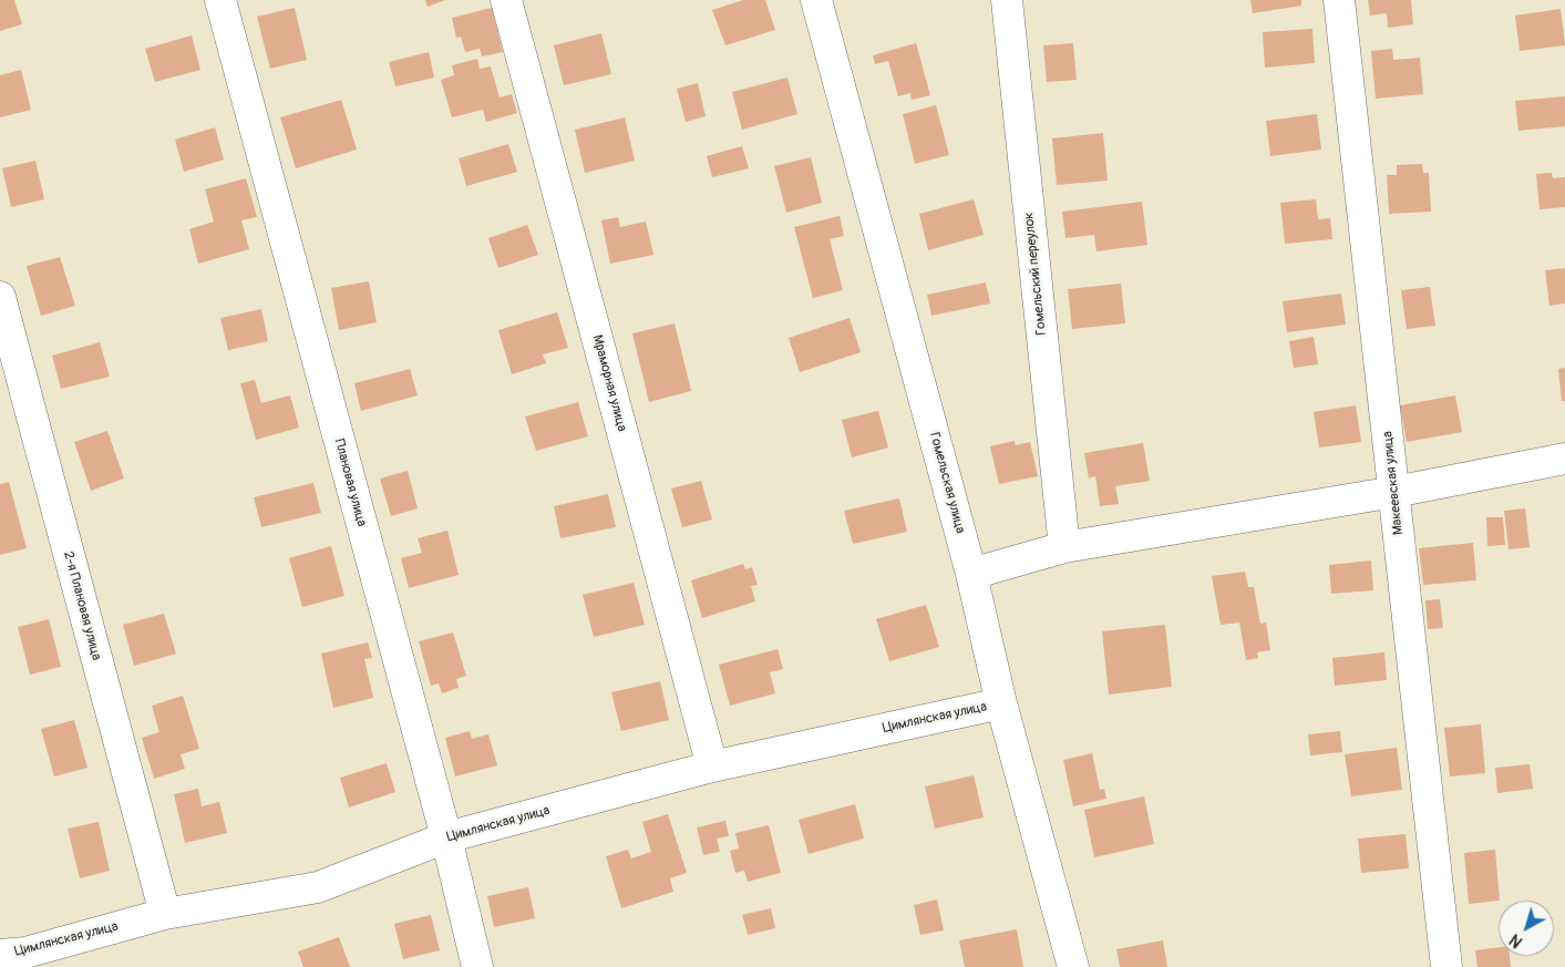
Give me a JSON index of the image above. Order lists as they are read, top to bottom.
{
  "streets": {
    "street": [
      "Гомельский переулок",
      "Мраморная улица",
      "Плановая улица",
      "Гомельская улица",
      "Макеевская улица",
      "2-я Плановая улица",
      "Цимлянская улица"
    ]
  },
  "crossings": [
    ["Мраморная улица", "Цимлянская улица"],
    ["Плановая улица", "Цимлянская улица"],
    ["Гомельская улица", "Цимлянская улица"],
    ["2-я Плановая улица", "Цимлянская улица"]
  ],
  "north": "bottom left"
}
